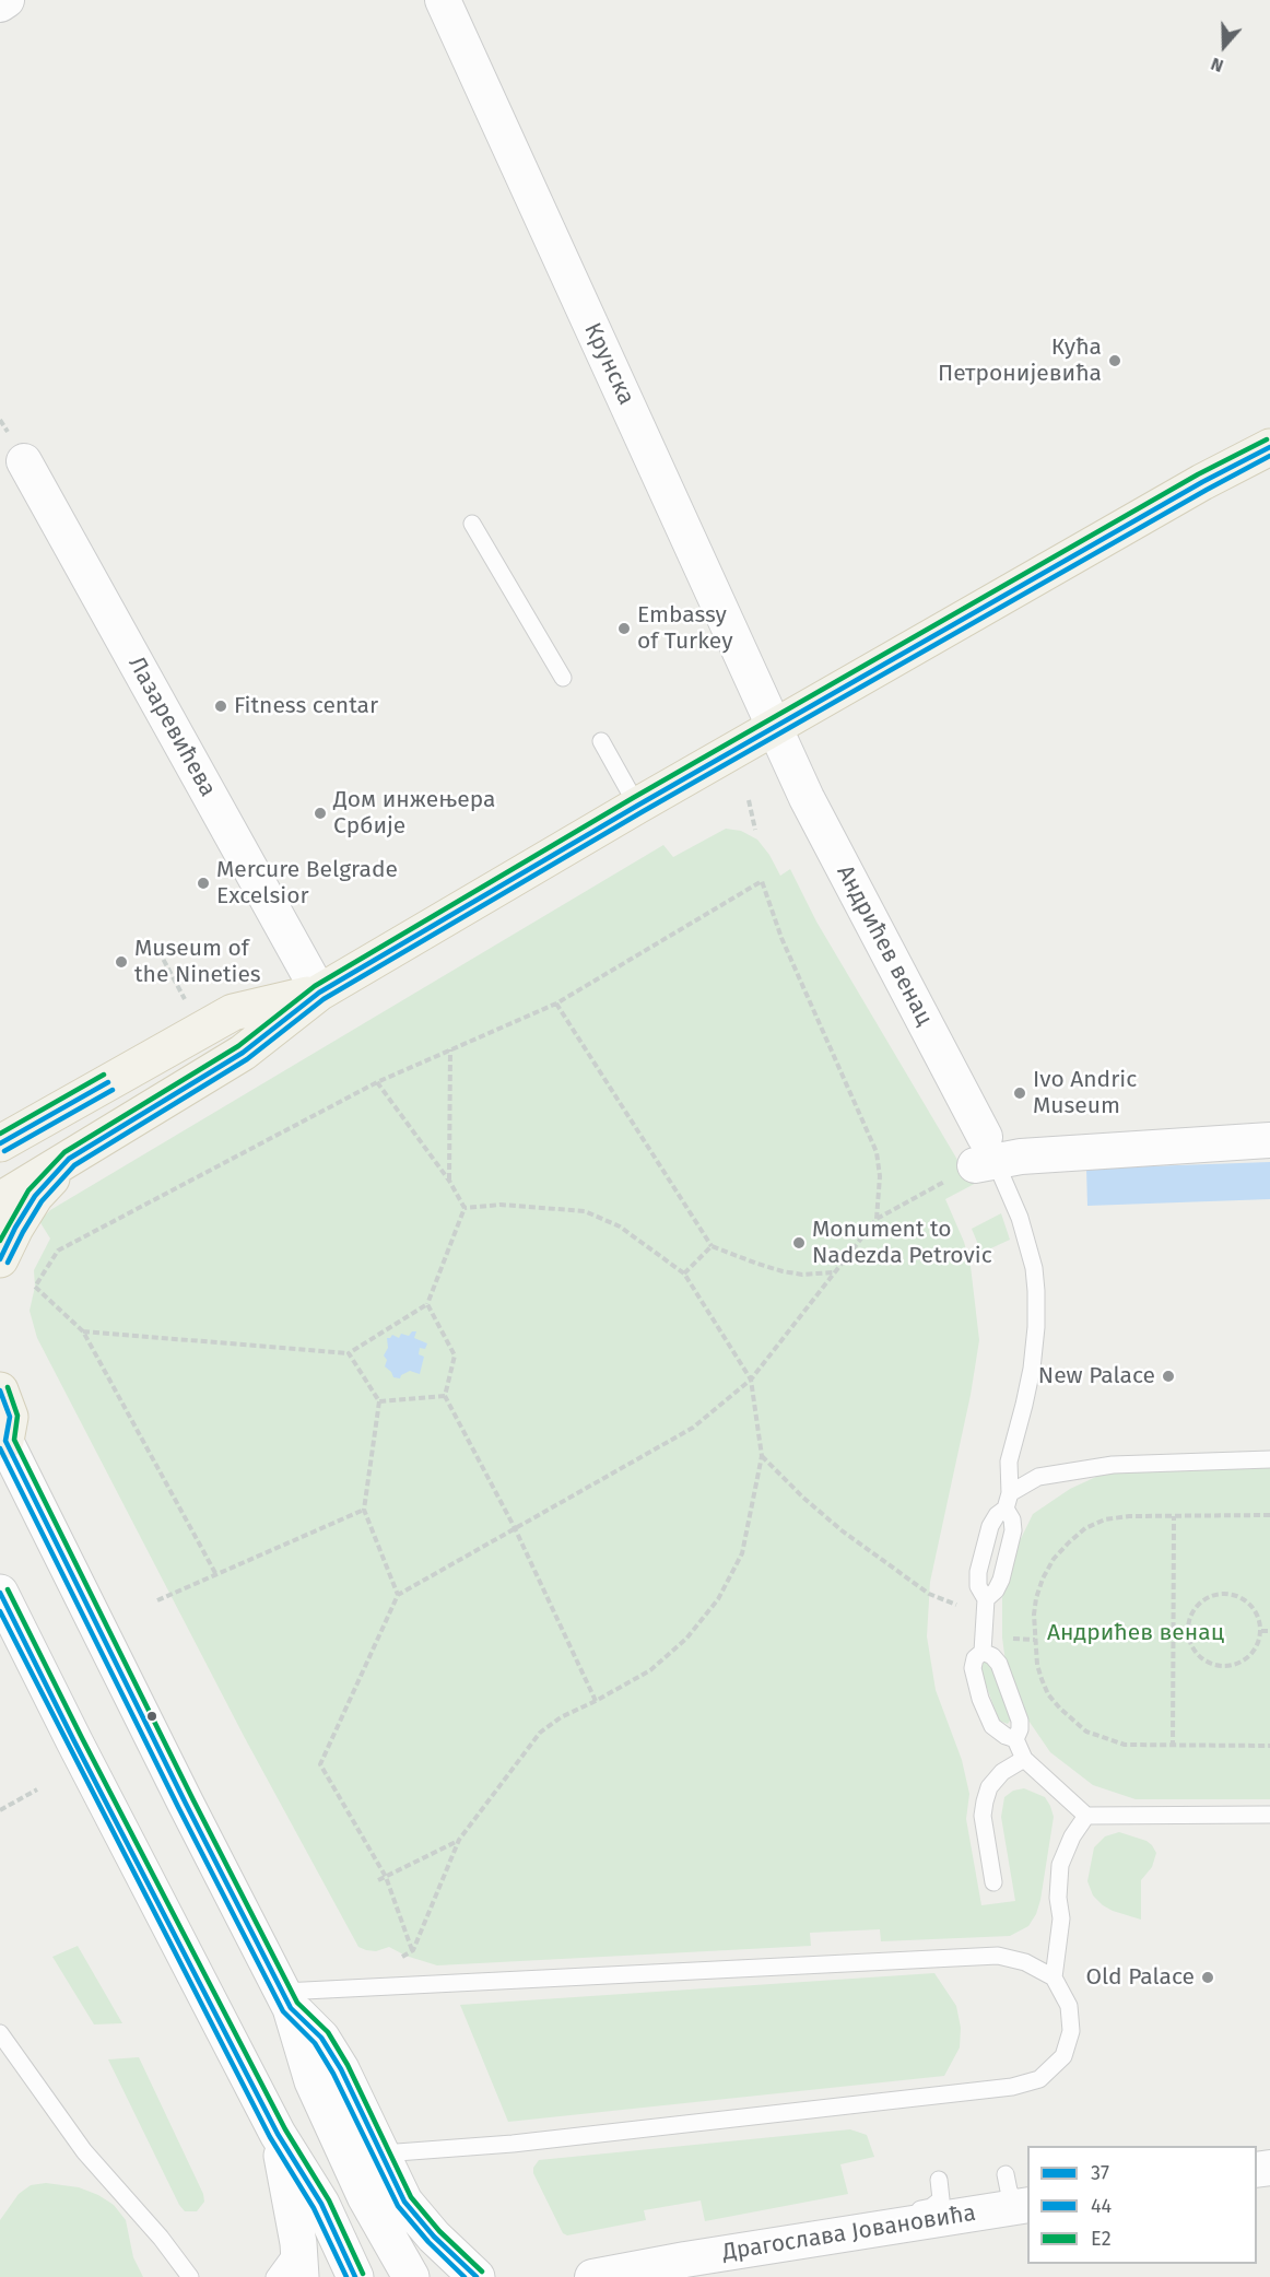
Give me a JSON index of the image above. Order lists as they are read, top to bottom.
{
  "streets": {
    "street": [
      "Крунска",
      "Лазаревићева",
      "Андрићев венац",
      "Драгослава Јовановића"
    ]
  },
  "crossings": [
    ["Крунска", "Андрићев венац"]
  ],
  "parks": ["Андрићев венац"],
  "places": [
    "Кућа Петронијевића",
    "Embassy of Turkey",
    "Fitness centar",
    "Дом инжењера Србије",
    "Mercure Belgrade Excelsior",
    "Museum of the Nineties",
    "Ivo Andric Museum",
    "Monument to Nadezda Petrovic",
    "New Palace",
    "Old Palace"
  ],
  "lines": ["transit line E2", "transit line 37", "transit line 44"],
  "legend": ["37", "44", "E2"],
  "north": "bottom"
}
